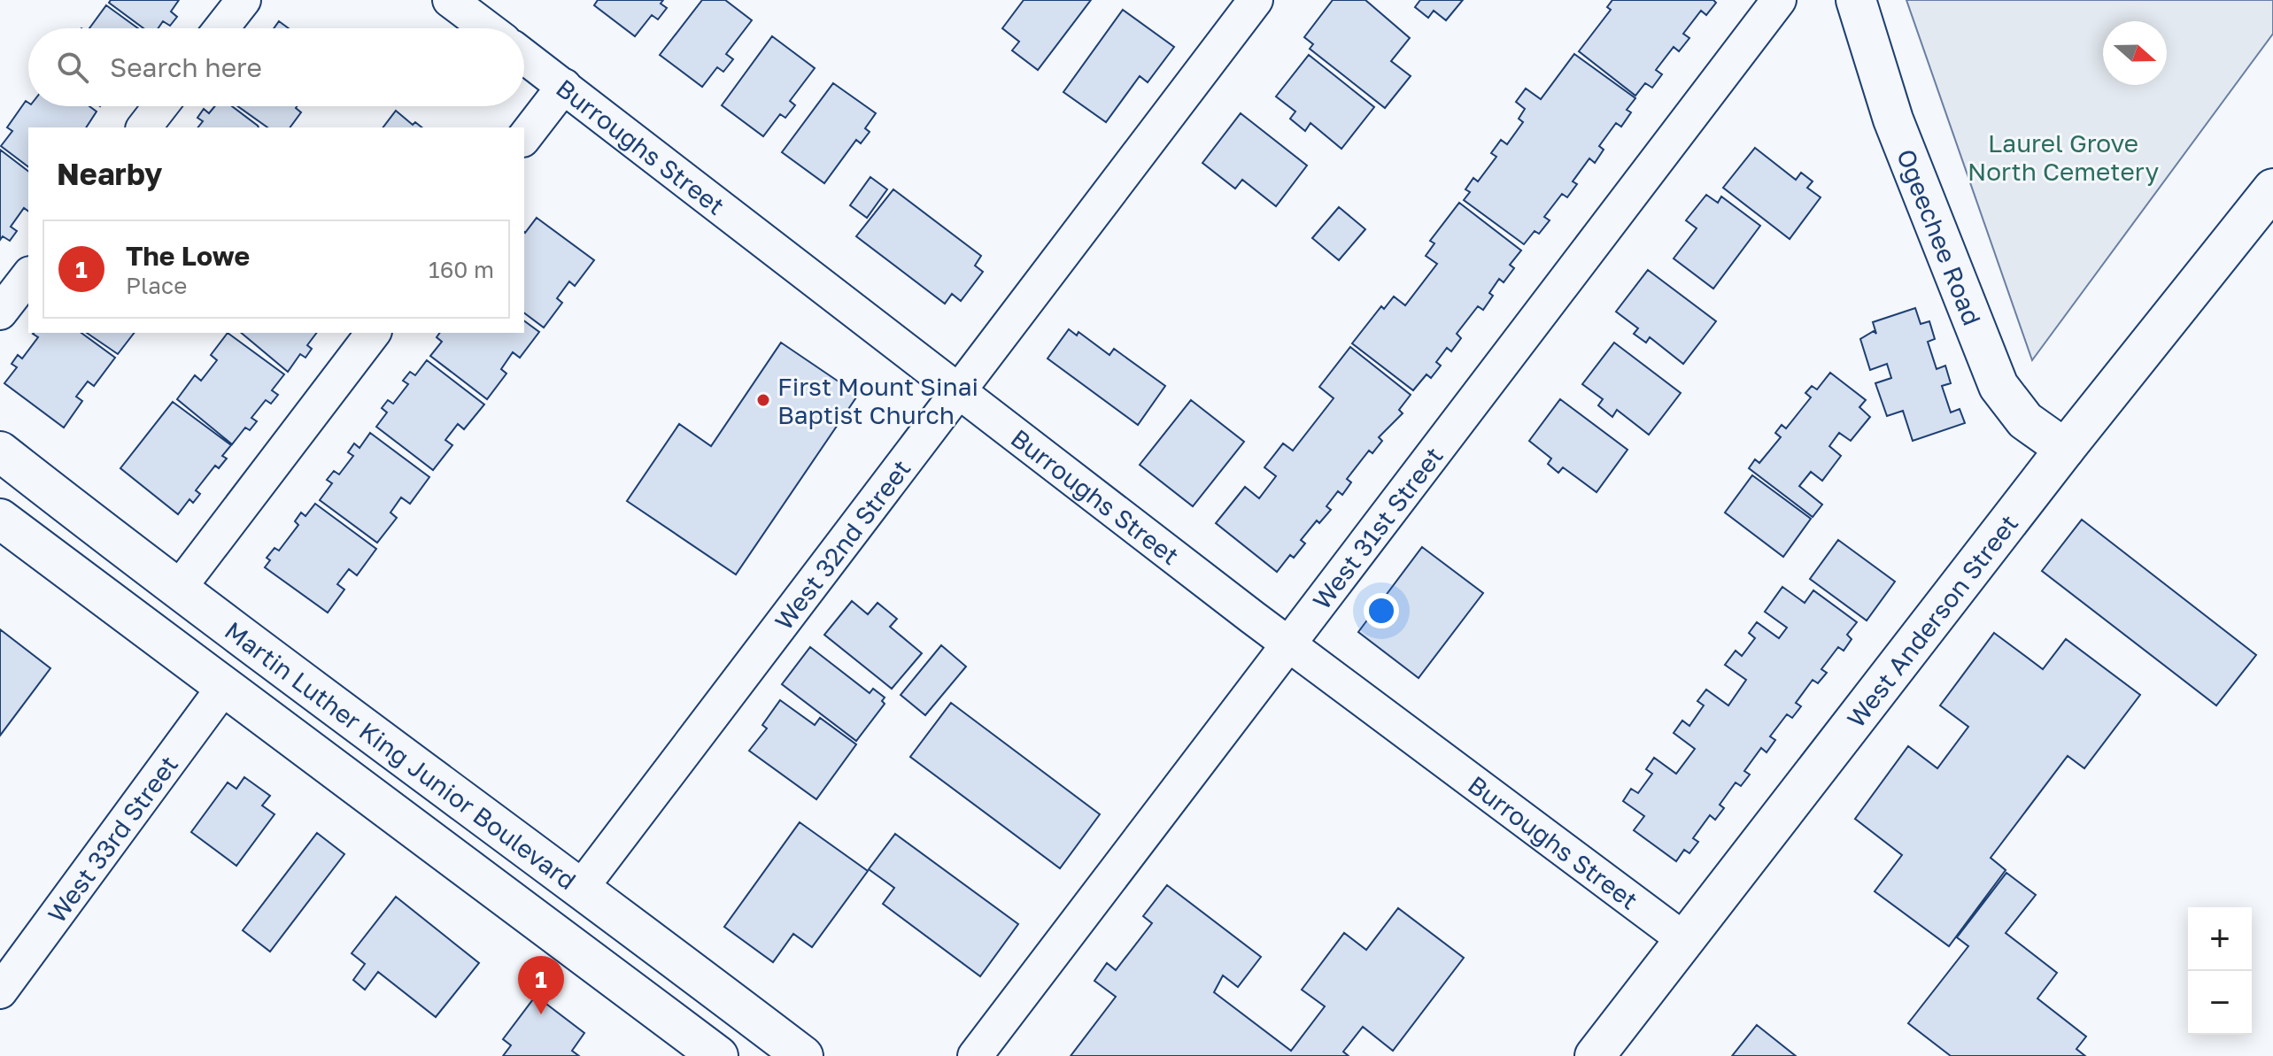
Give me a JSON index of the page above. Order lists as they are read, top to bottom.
{
  "streets": {
    "main road": ["Ogeechee Road", "West Anderson Street", "Martin Luther King Junior Boulevard"],
    "street": [
      "Burroughs Street",
      "West 31st Street",
      "West 32nd Street",
      "West 33rd Street"
    ]
  },
  "crossings": [
    ["Burroughs Street", "West 31st Street"],
    ["Burroughs Street", "West 32nd Street"],
    ["Burroughs Street", "West Anderson Street"],
    ["Ogeechee Road", "West Anderson Street"],
    ["West 32nd Street", "Martin Luther King Junior Boulevard"],
    ["Martin Luther King Junior Boulevard", "West 33rd Street"]
  ],
  "parks": ["Laurel Grove North Cemetery"],
  "places": ["First Mount Sinai Baptist Church"],
  "north": "right",
  "page": {
    "search": "Search here",
    "heading": "Nearby",
    "list": [
      {
        "mark": "1",
        "name": "The Lowe",
        "note": "Place",
        "value": "160 m"
      }
    ],
    "map_buttons": ["+", "−"],
    "pins": "1"
  }
}
